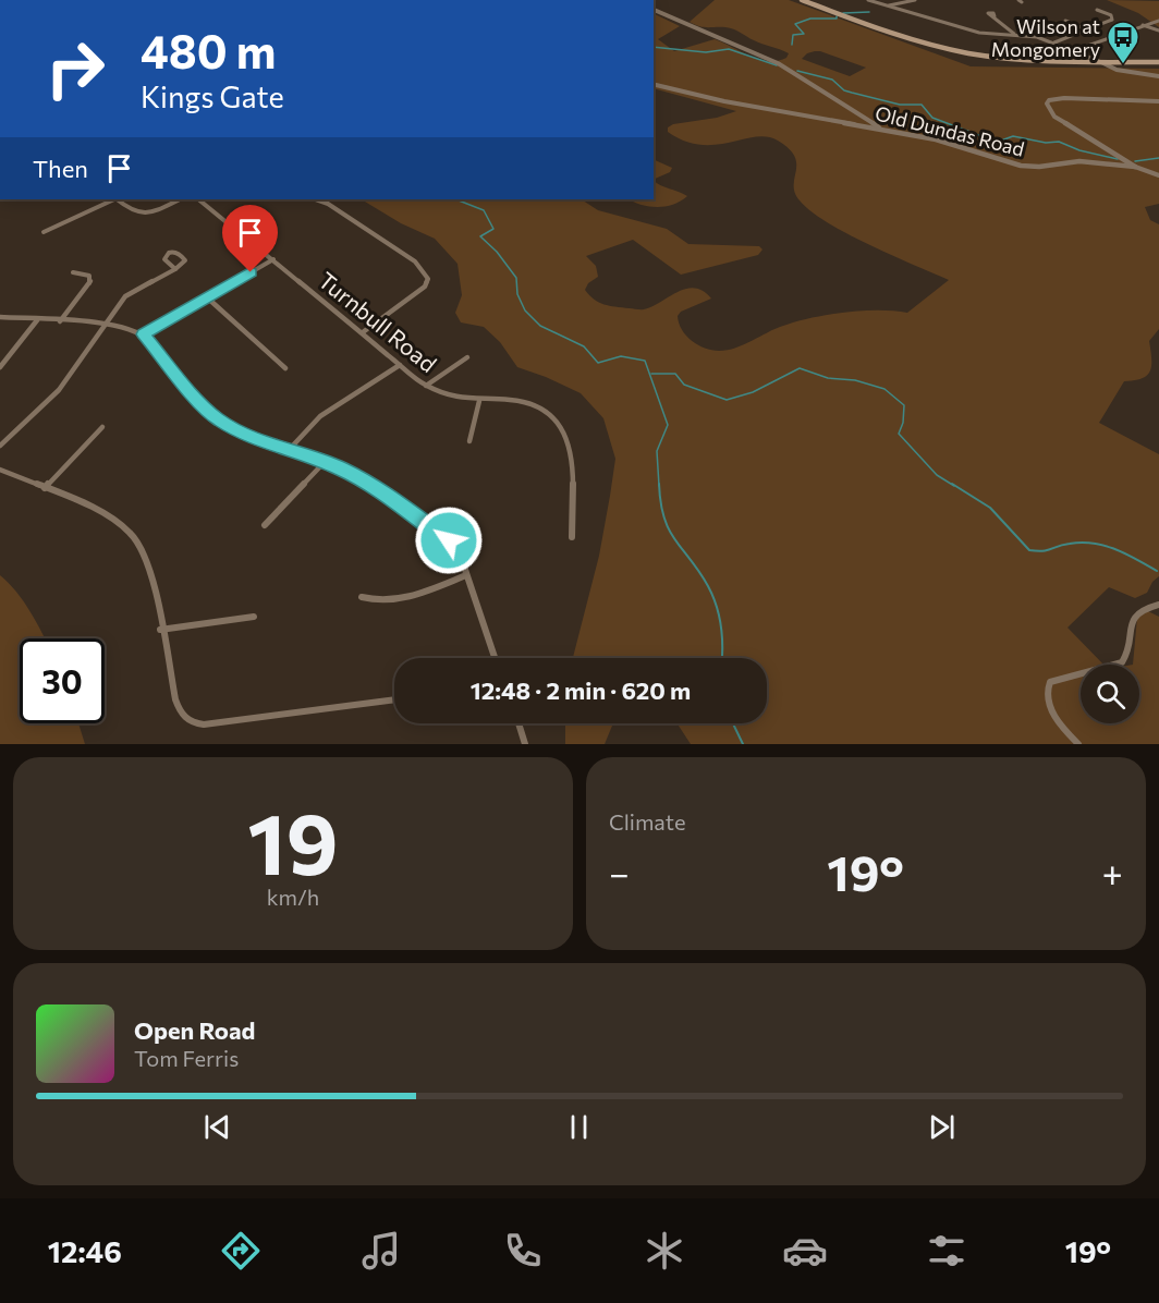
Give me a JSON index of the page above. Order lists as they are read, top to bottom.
{
  "streets": {
    "street": ["Old Dundas Road", "Turnbull Road"]
  },
  "places": {
    "bus stop": ["Wilson at Mongomery"]
  },
  "page": {
    "turn": ["480 m", "Kings Gate"],
    "then": "Then",
    "limit": "30",
    "trip": "12:48 · 2 min · 620 m",
    "tile": [
      ["19", "km/h"],
      "Climate"
    ],
    "heat": ["−", "19°", "+"],
    "song": ["Open Road", "Tom Ferris"],
    "tabs": ["12:46", "19°"]
  }
}
